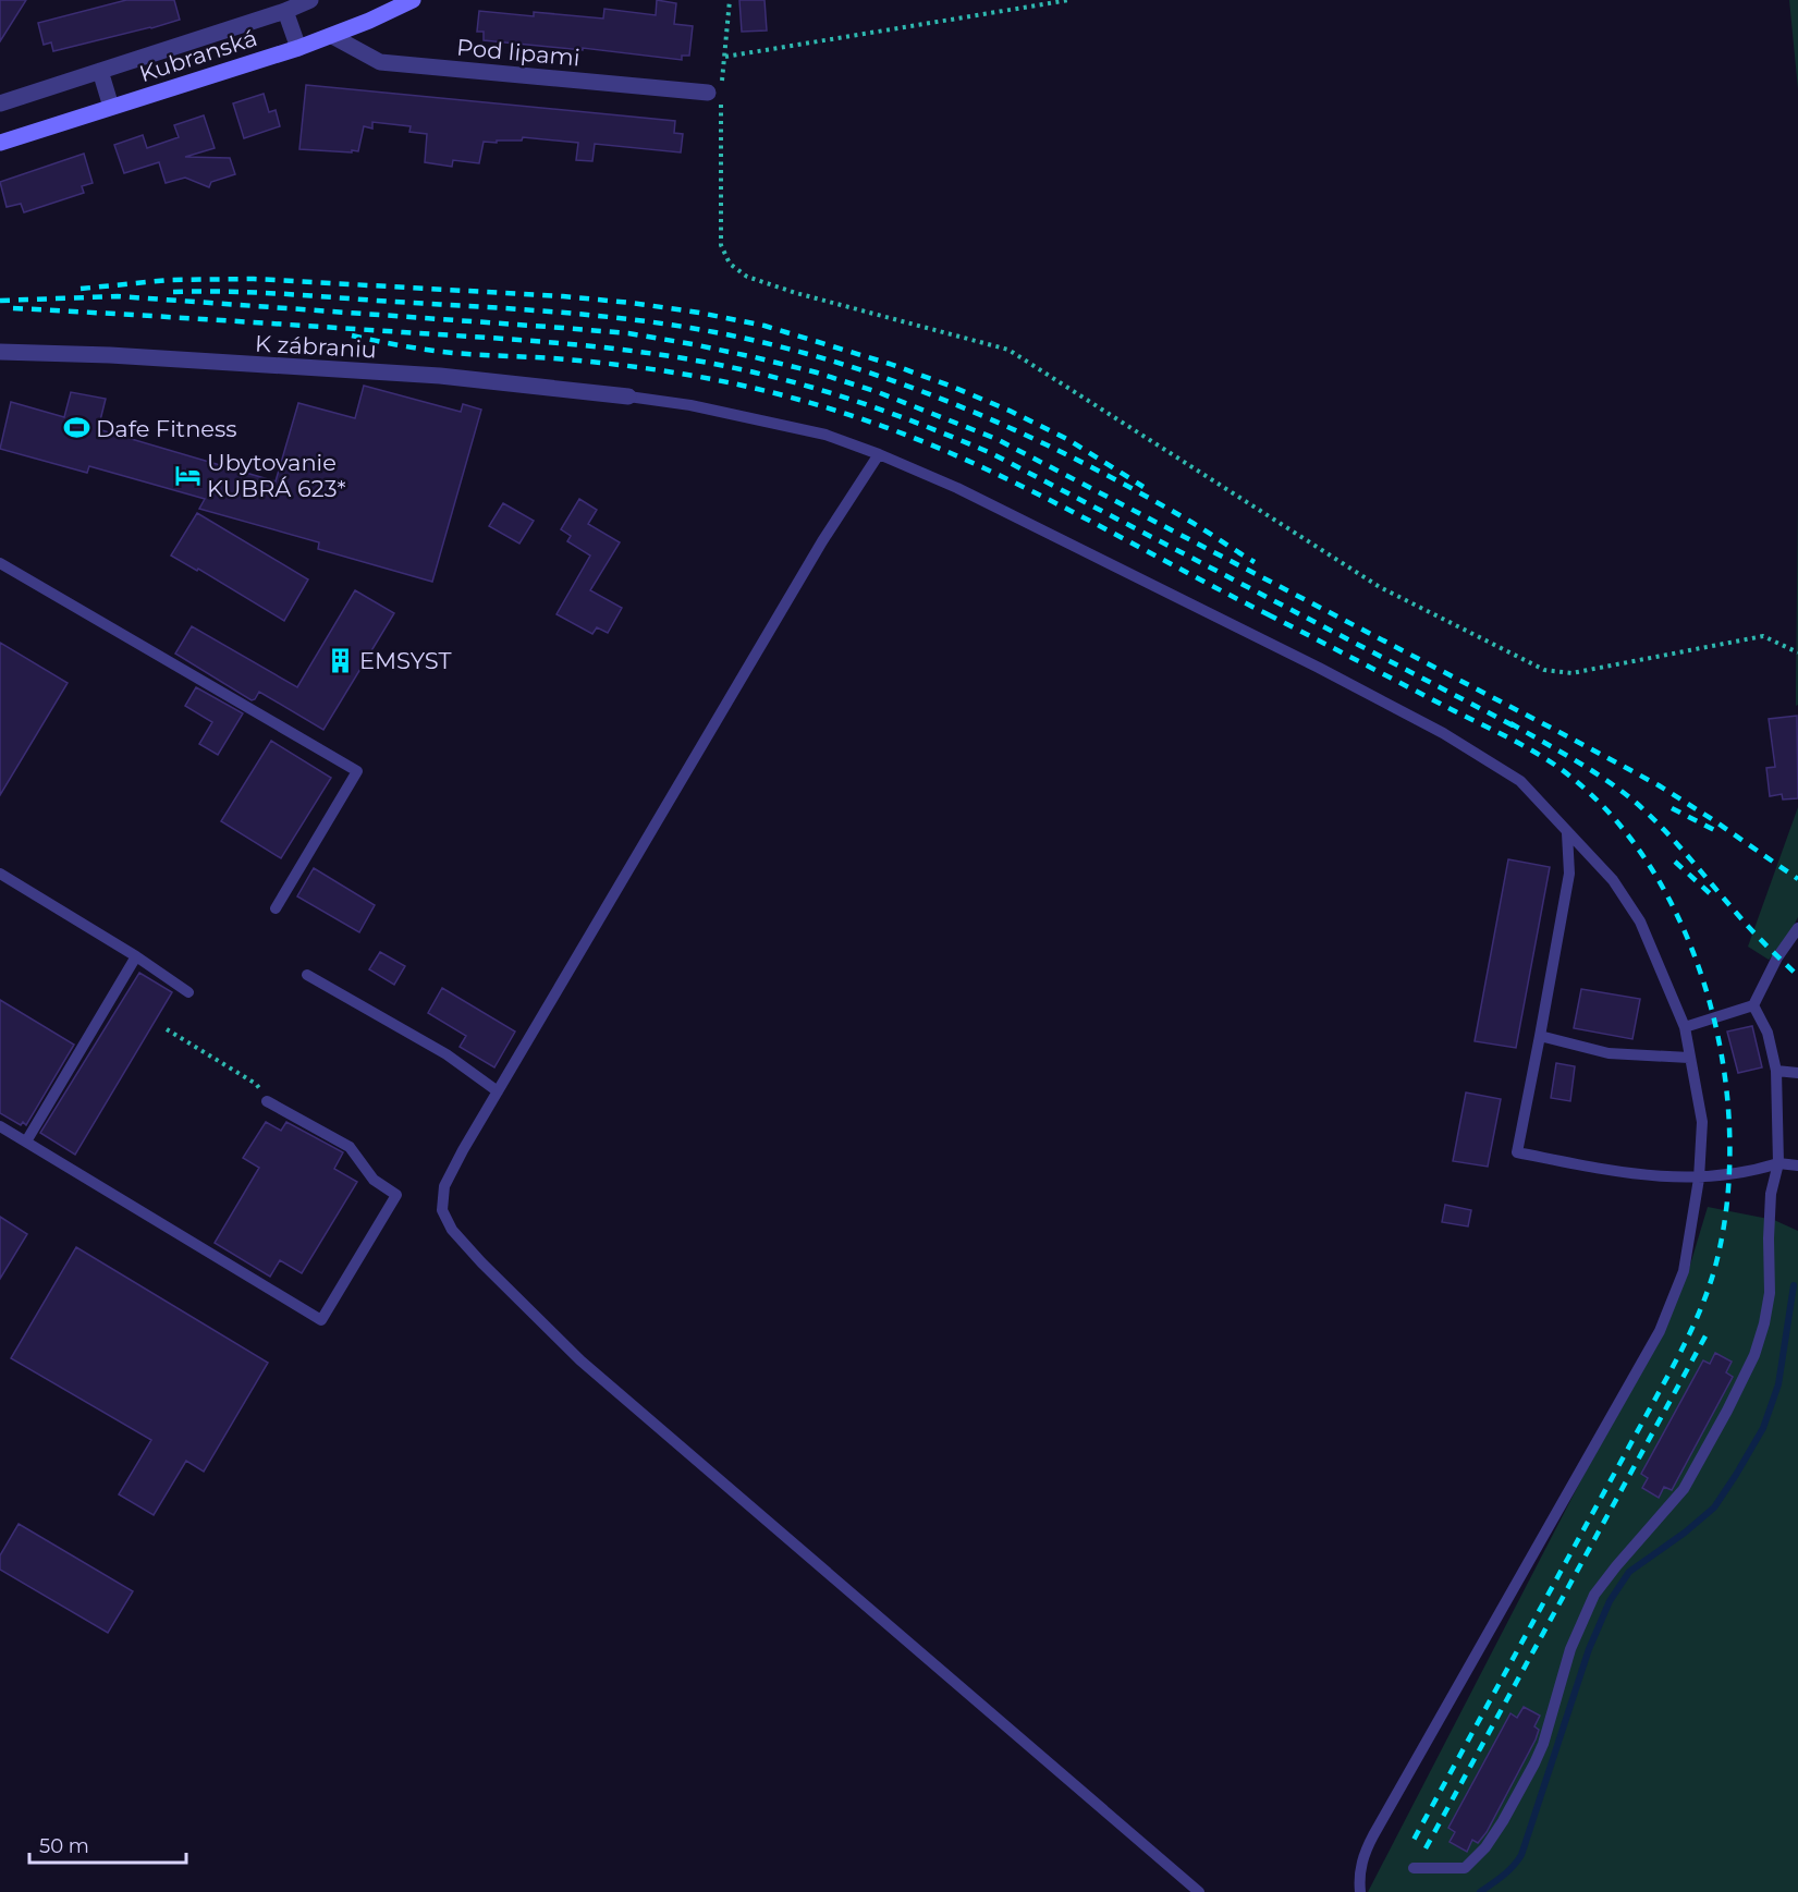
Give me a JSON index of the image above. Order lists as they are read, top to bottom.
{
  "streets": {
    "street": ["Pod lipami", "Kubranská", "K zábraniu"]
  },
  "crossings": [
    ["Pod lipami", "Kubranská"]
  ],
  "places": {
    "sports": ["Dafe Fitness"],
    "hotel": ["Ubytovanie KUBRÁ 623*"],
    "building": ["EMSYST"]
  },
  "scale_bar": "50 m"
}
